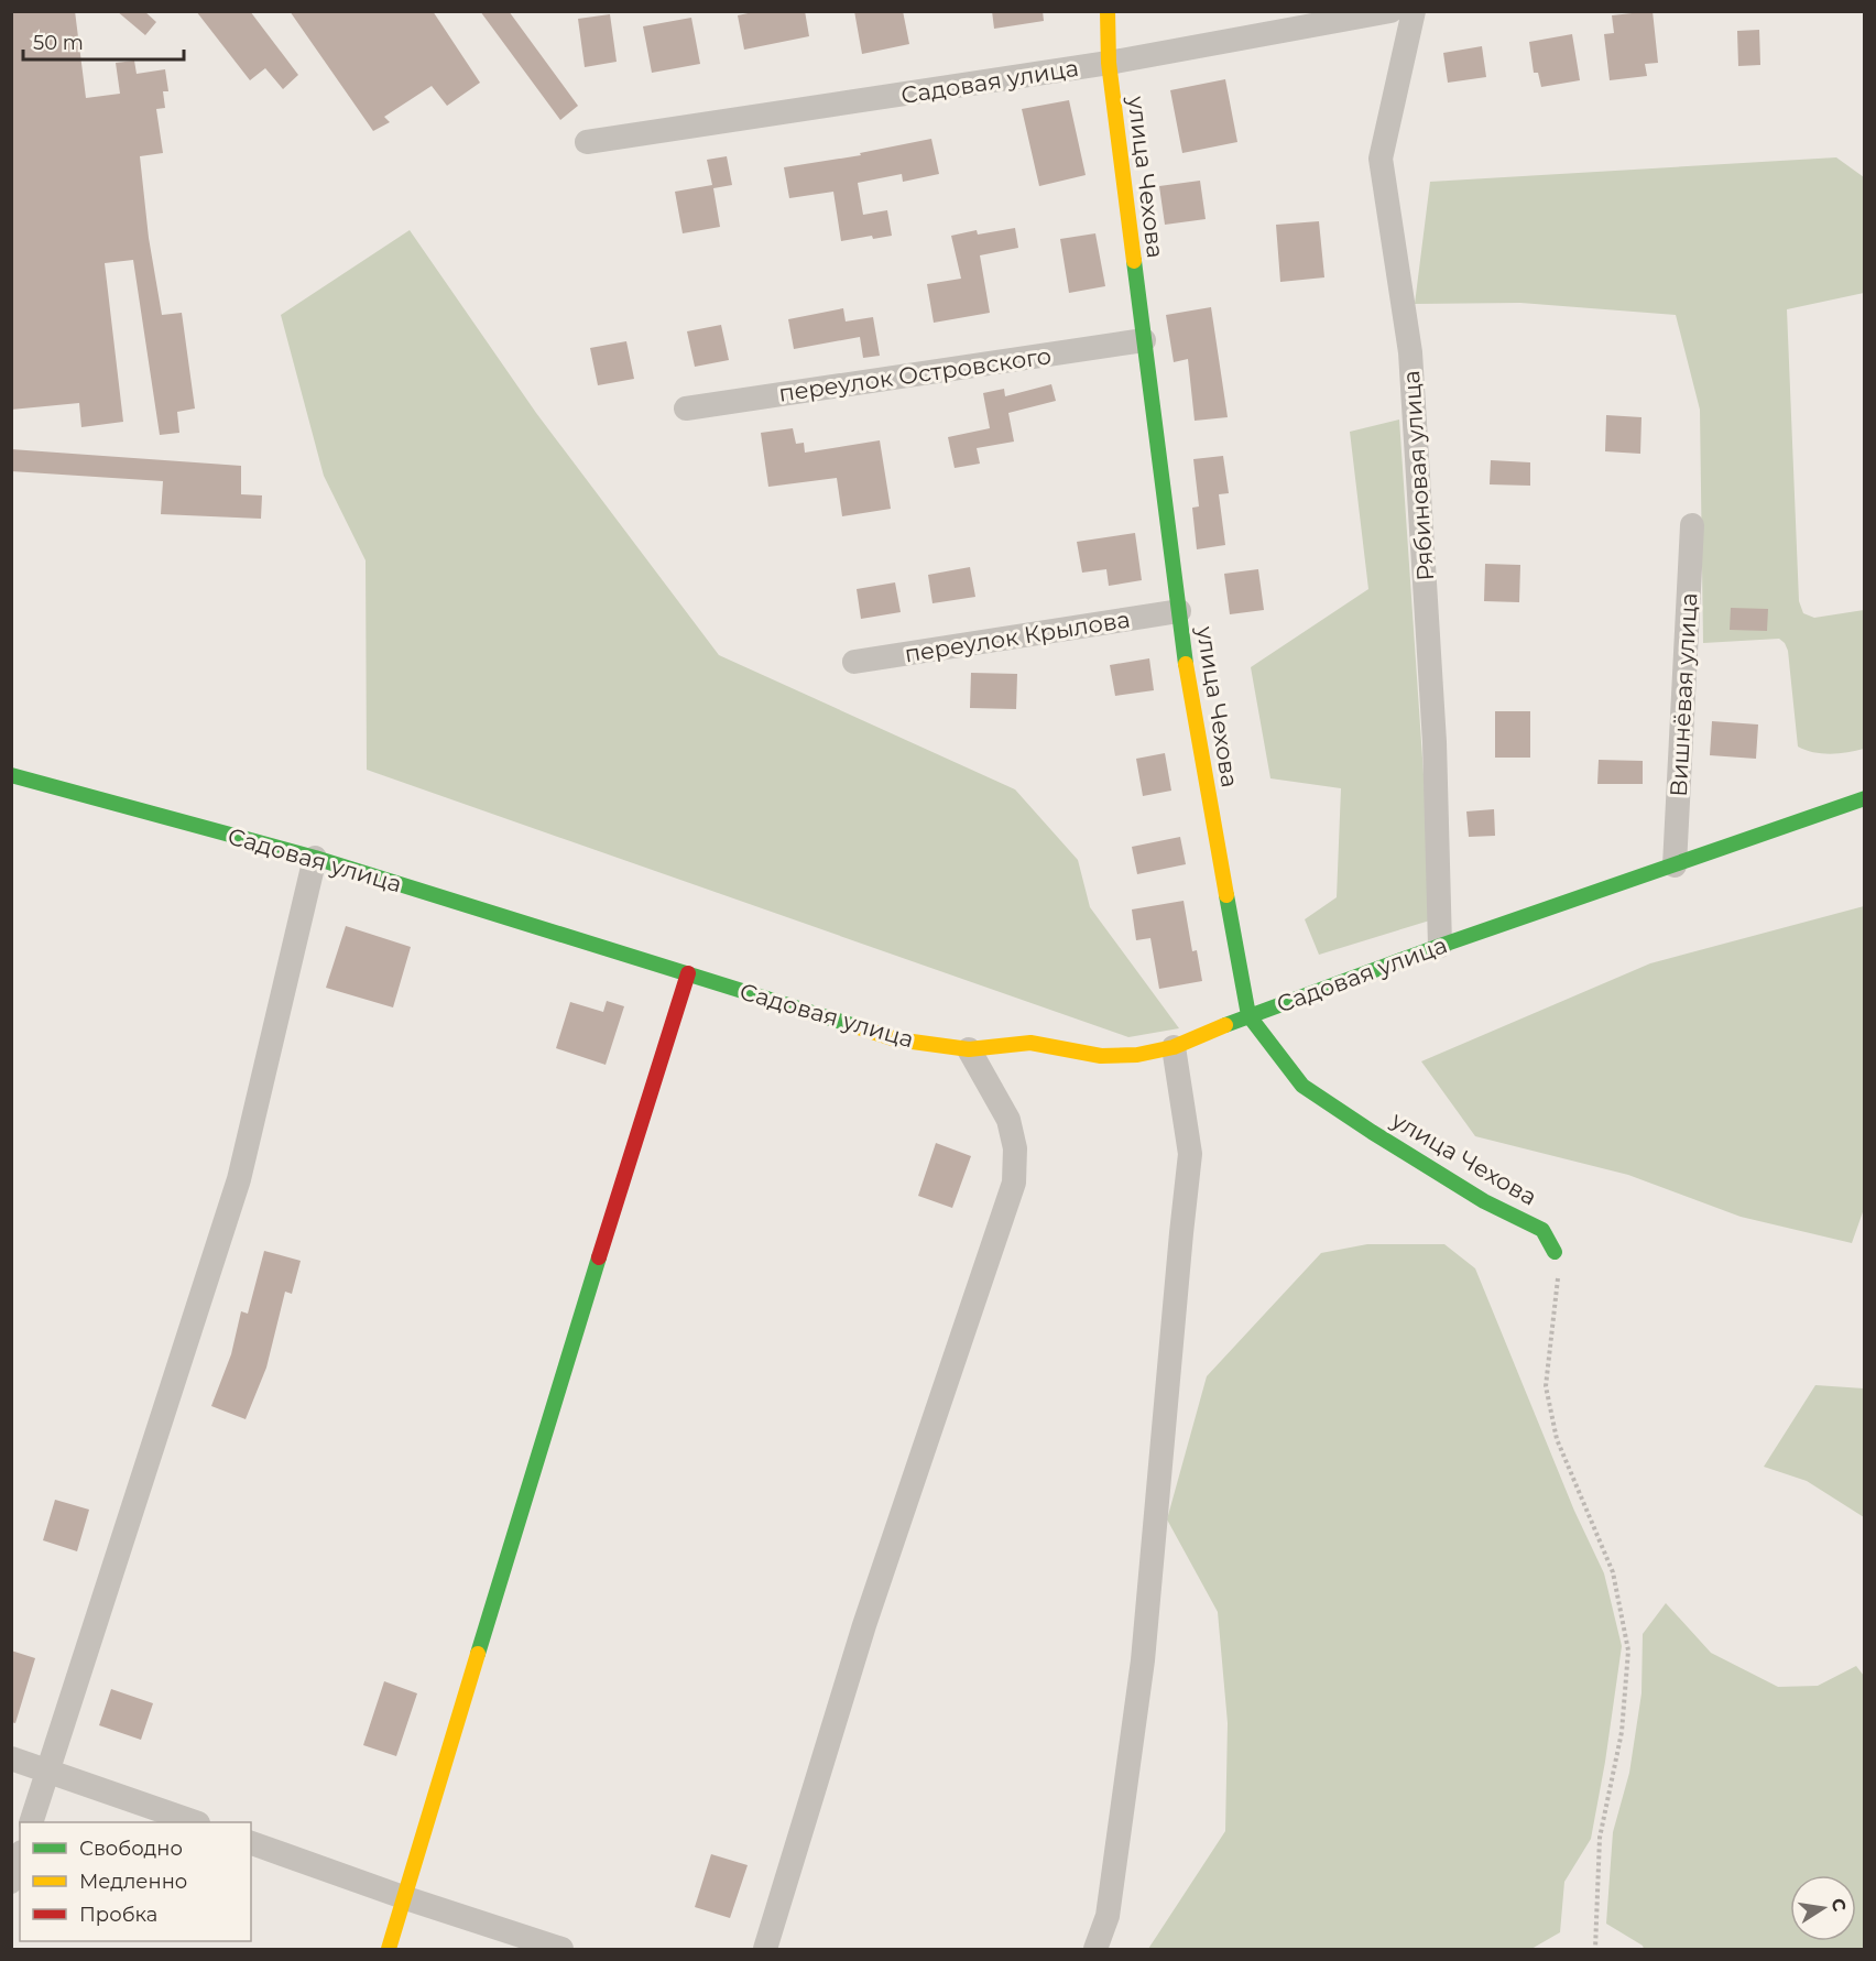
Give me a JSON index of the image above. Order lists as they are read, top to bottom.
{
  "streets": {
    "street": [
      "Садовая улица",
      "улица Чехова",
      "переулок Островского",
      "Рябиновая улица",
      "переулок Крылова",
      "Вишнёвая улица"
    ]
  },
  "crossings": [
    ["Садовая улица", "улица Чехова"],
    ["Садовая улица", "Рябиновая улица"],
    ["Садовая улица", "Вишнёвая улица"],
    ["улица Чехова", "переулок Островского"],
    ["улица Чехова", "переулок Крылова"]
  ],
  "legend": ["Свободно", "Медленно", "Пробка"],
  "scale_bar": "50 m",
  "north": "right"
}
